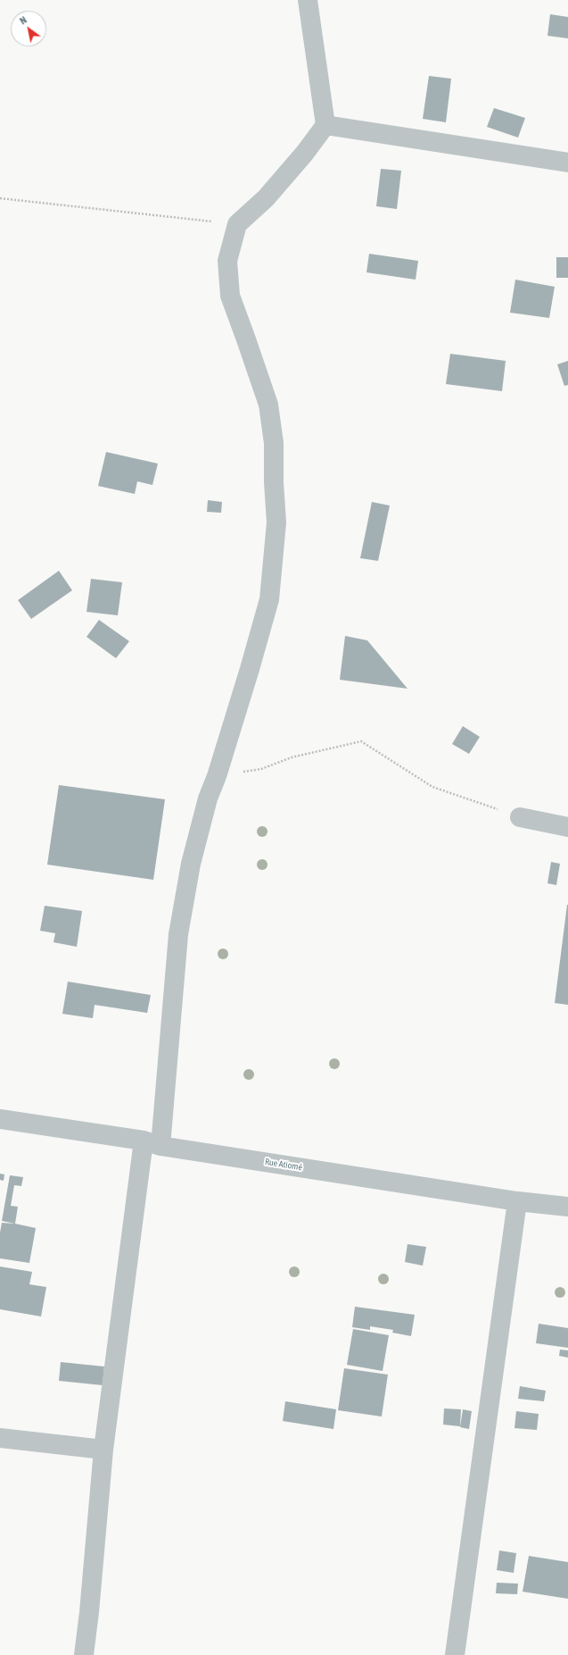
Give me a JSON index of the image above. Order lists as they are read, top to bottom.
{
  "streets": {
    "street": ["Rue Atiomé"]
  },
  "north": "top left"
}
